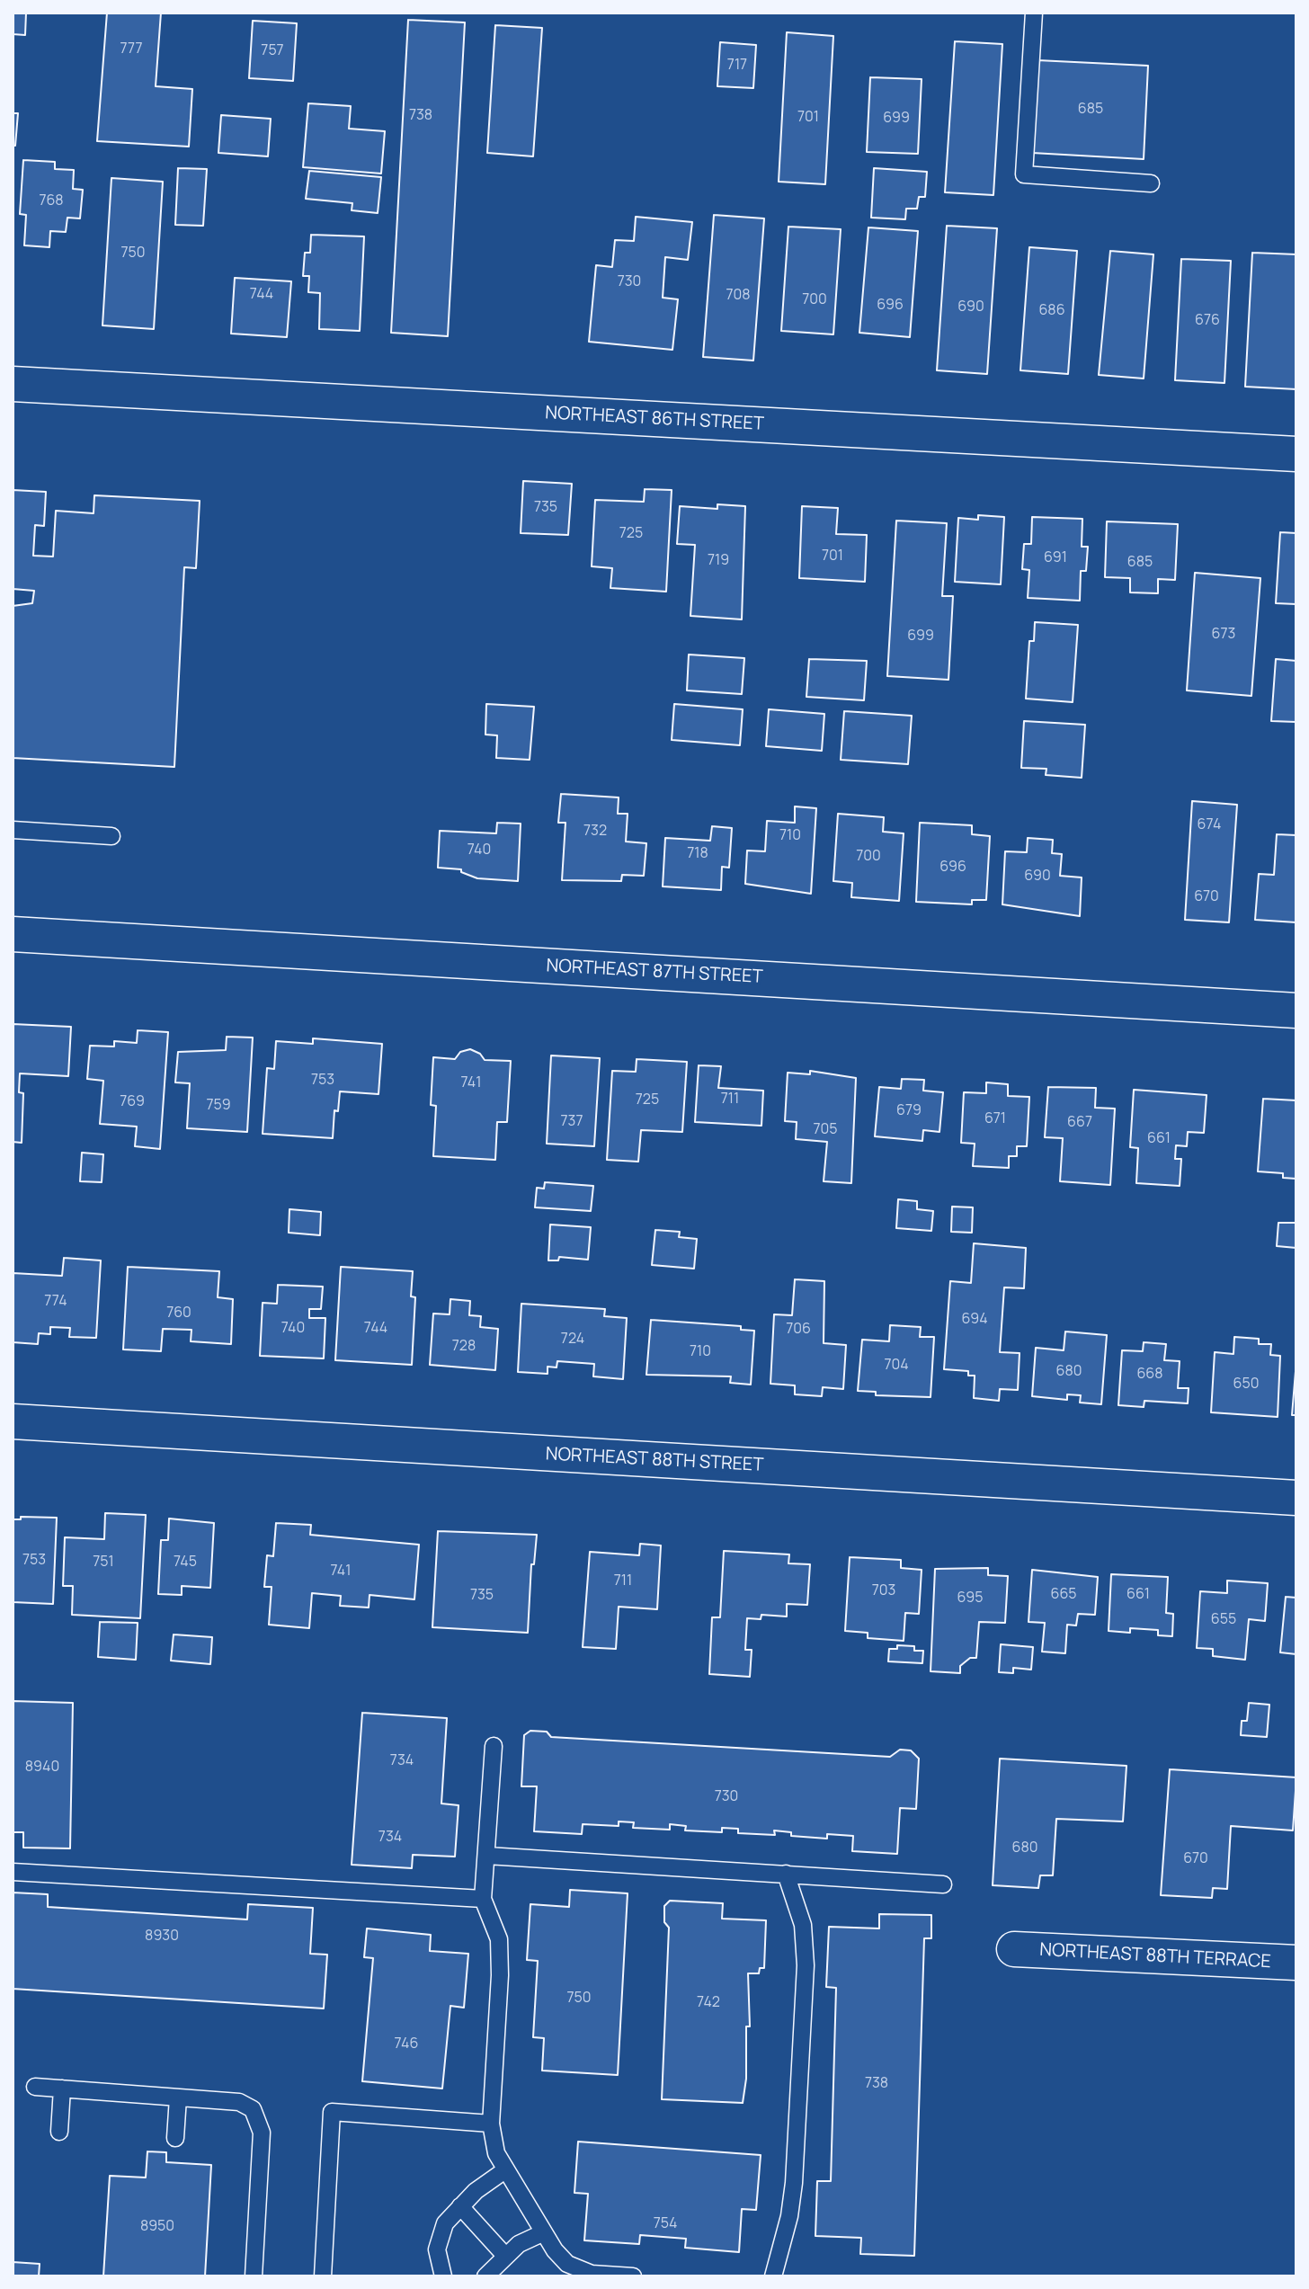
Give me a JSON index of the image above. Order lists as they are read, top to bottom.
{
  "streets": {
    "street": [
      "NORTHEAST 86TH STREET",
      "NORTHEAST 87TH STREET",
      "NORTHEAST 88TH STREET",
      "NORTHEAST 88TH TERRACE"
    ]
  },
  "house_numbers": [
    "777",
    "757",
    "717",
    "685",
    "738",
    "701",
    "699",
    "768",
    "750",
    "730",
    "744",
    "708",
    "700",
    "696",
    "690",
    "686",
    "676",
    "735",
    "725",
    "701",
    "691",
    "719",
    "685",
    "673",
    "699",
    "674",
    "732",
    "710",
    "740",
    "718",
    "700",
    "696",
    "690",
    "670",
    "753",
    "741",
    "711",
    "725",
    "769",
    "759",
    "679",
    "671",
    "737",
    "667",
    "705",
    "661",
    "774",
    "760",
    "694",
    "740",
    "744",
    "706",
    "724",
    "728",
    "710",
    "704",
    "680",
    "668",
    "650",
    "753",
    "751",
    "745",
    "741",
    "711",
    "703",
    "665",
    "661",
    "735",
    "695",
    "655",
    "734",
    "8940",
    "730",
    "734",
    "680",
    "670",
    "8930",
    "750",
    "742",
    "746",
    "738",
    "754",
    "8950"
  ]
}
